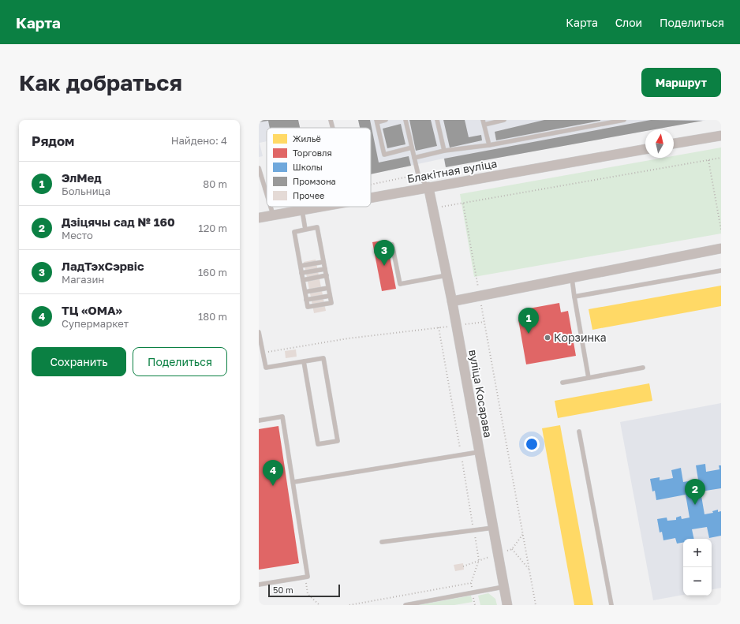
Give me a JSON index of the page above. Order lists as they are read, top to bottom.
{
  "streets": {
    "street": ["Блакітная вуліца", "вуліца Косарава"]
  },
  "crossings": [
    ["Блакітная вуліца", "вуліца Косарава"]
  ],
  "places": ["Корзинка"],
  "legend": [
    "Жильё",
    "Торговля",
    "Школы",
    "Промзона",
    "Прочее"
  ],
  "scale_bar": "50 m",
  "north": "top",
  "page": {
    "header": "Карта",
    "nav": ["Карта", "Слои", "Поделиться"],
    "buttons": [
      "Маршрут",
      ["Сохранить", "Поделиться"]
    ],
    "title": "Как добраться",
    "heading": ["Рядом", "Найдено: 4"],
    "list": [
      {
        "mark": "1",
        "name": "ЭлМед",
        "note": "Больница",
        "value": "80 m"
      },
      {
        "mark": "2",
        "name": "Дзіцячы сад № 160",
        "note": "Место",
        "value": "120 m"
      },
      {
        "mark": "3",
        "name": "ЛадТэхСэрвіс",
        "note": "Магазин",
        "value": "160 m"
      },
      {
        "mark": "4",
        "name": "ТЦ «ОМА»",
        "note": "Супермаркет",
        "value": "180 m"
      }
    ],
    "pins": [
      "3",
      "1",
      "4",
      "2"
    ],
    "map_buttons": ["+", "−"],
    "scale": "50 m"
  }
}
